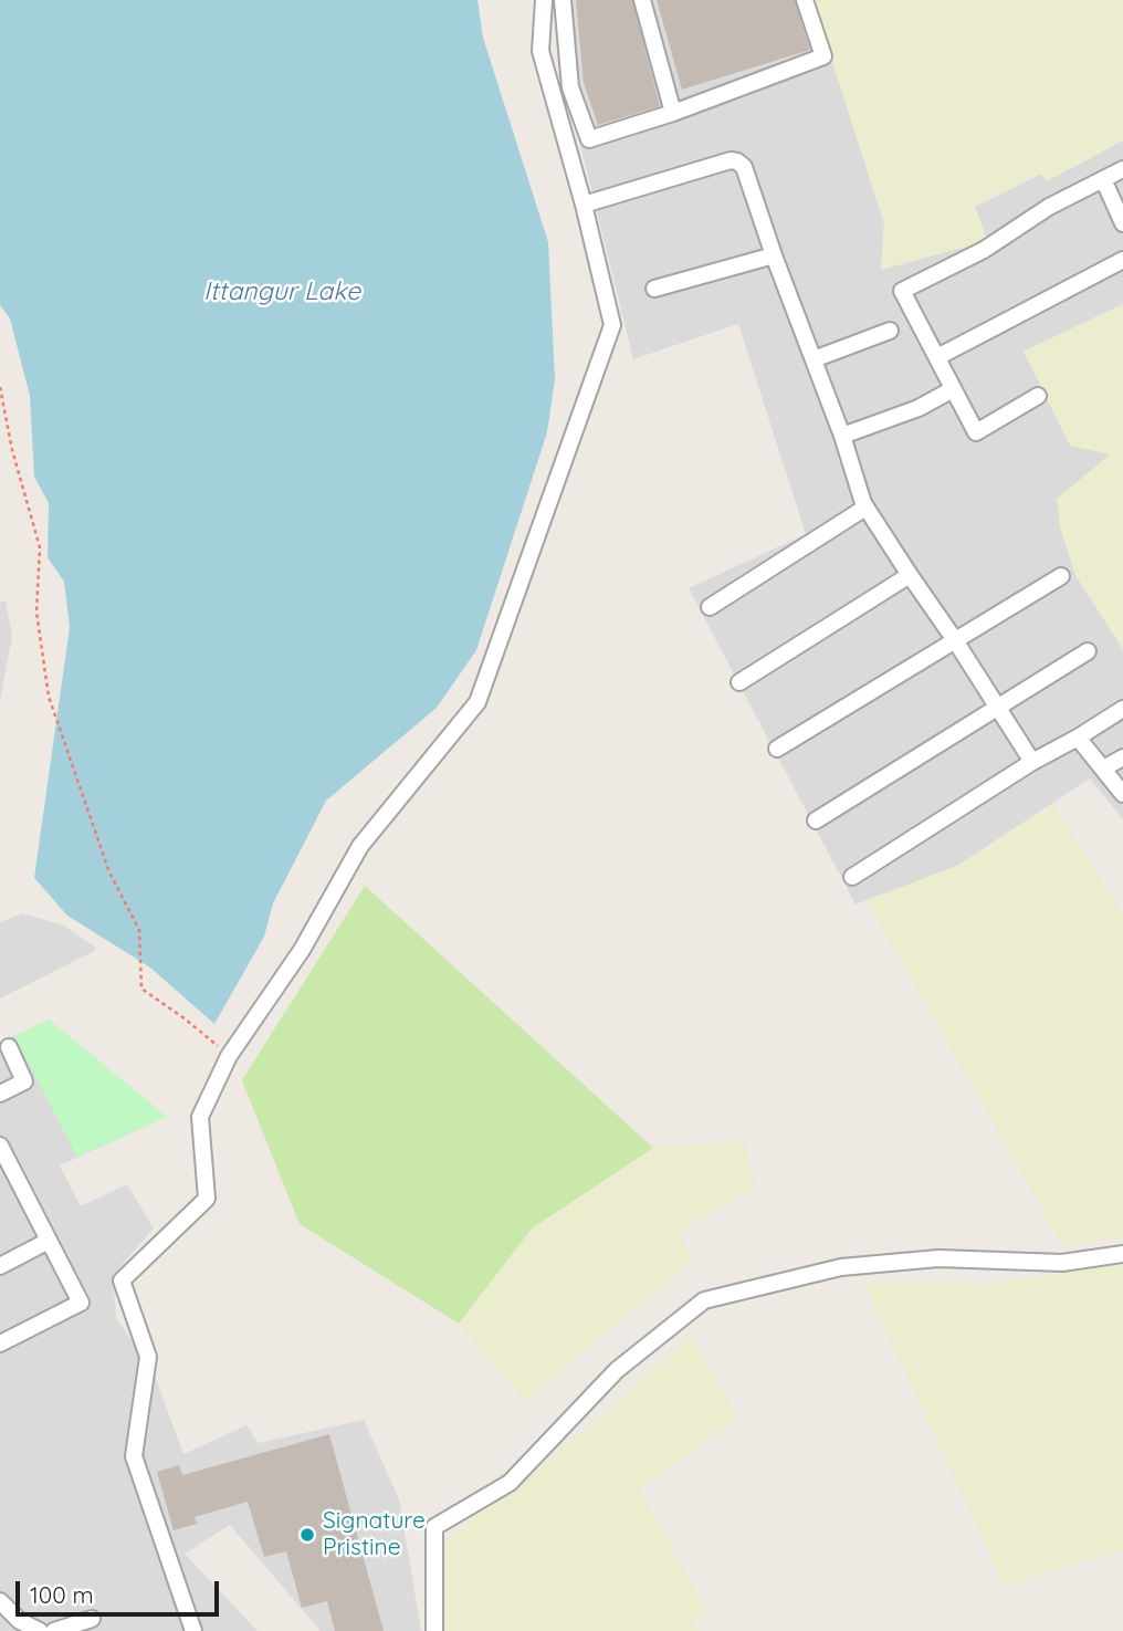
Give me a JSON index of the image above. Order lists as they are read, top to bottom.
{
  "water": ["Ittangur Lake"],
  "places": ["Signature Pristine"],
  "scale_bar": "100 m"
}
